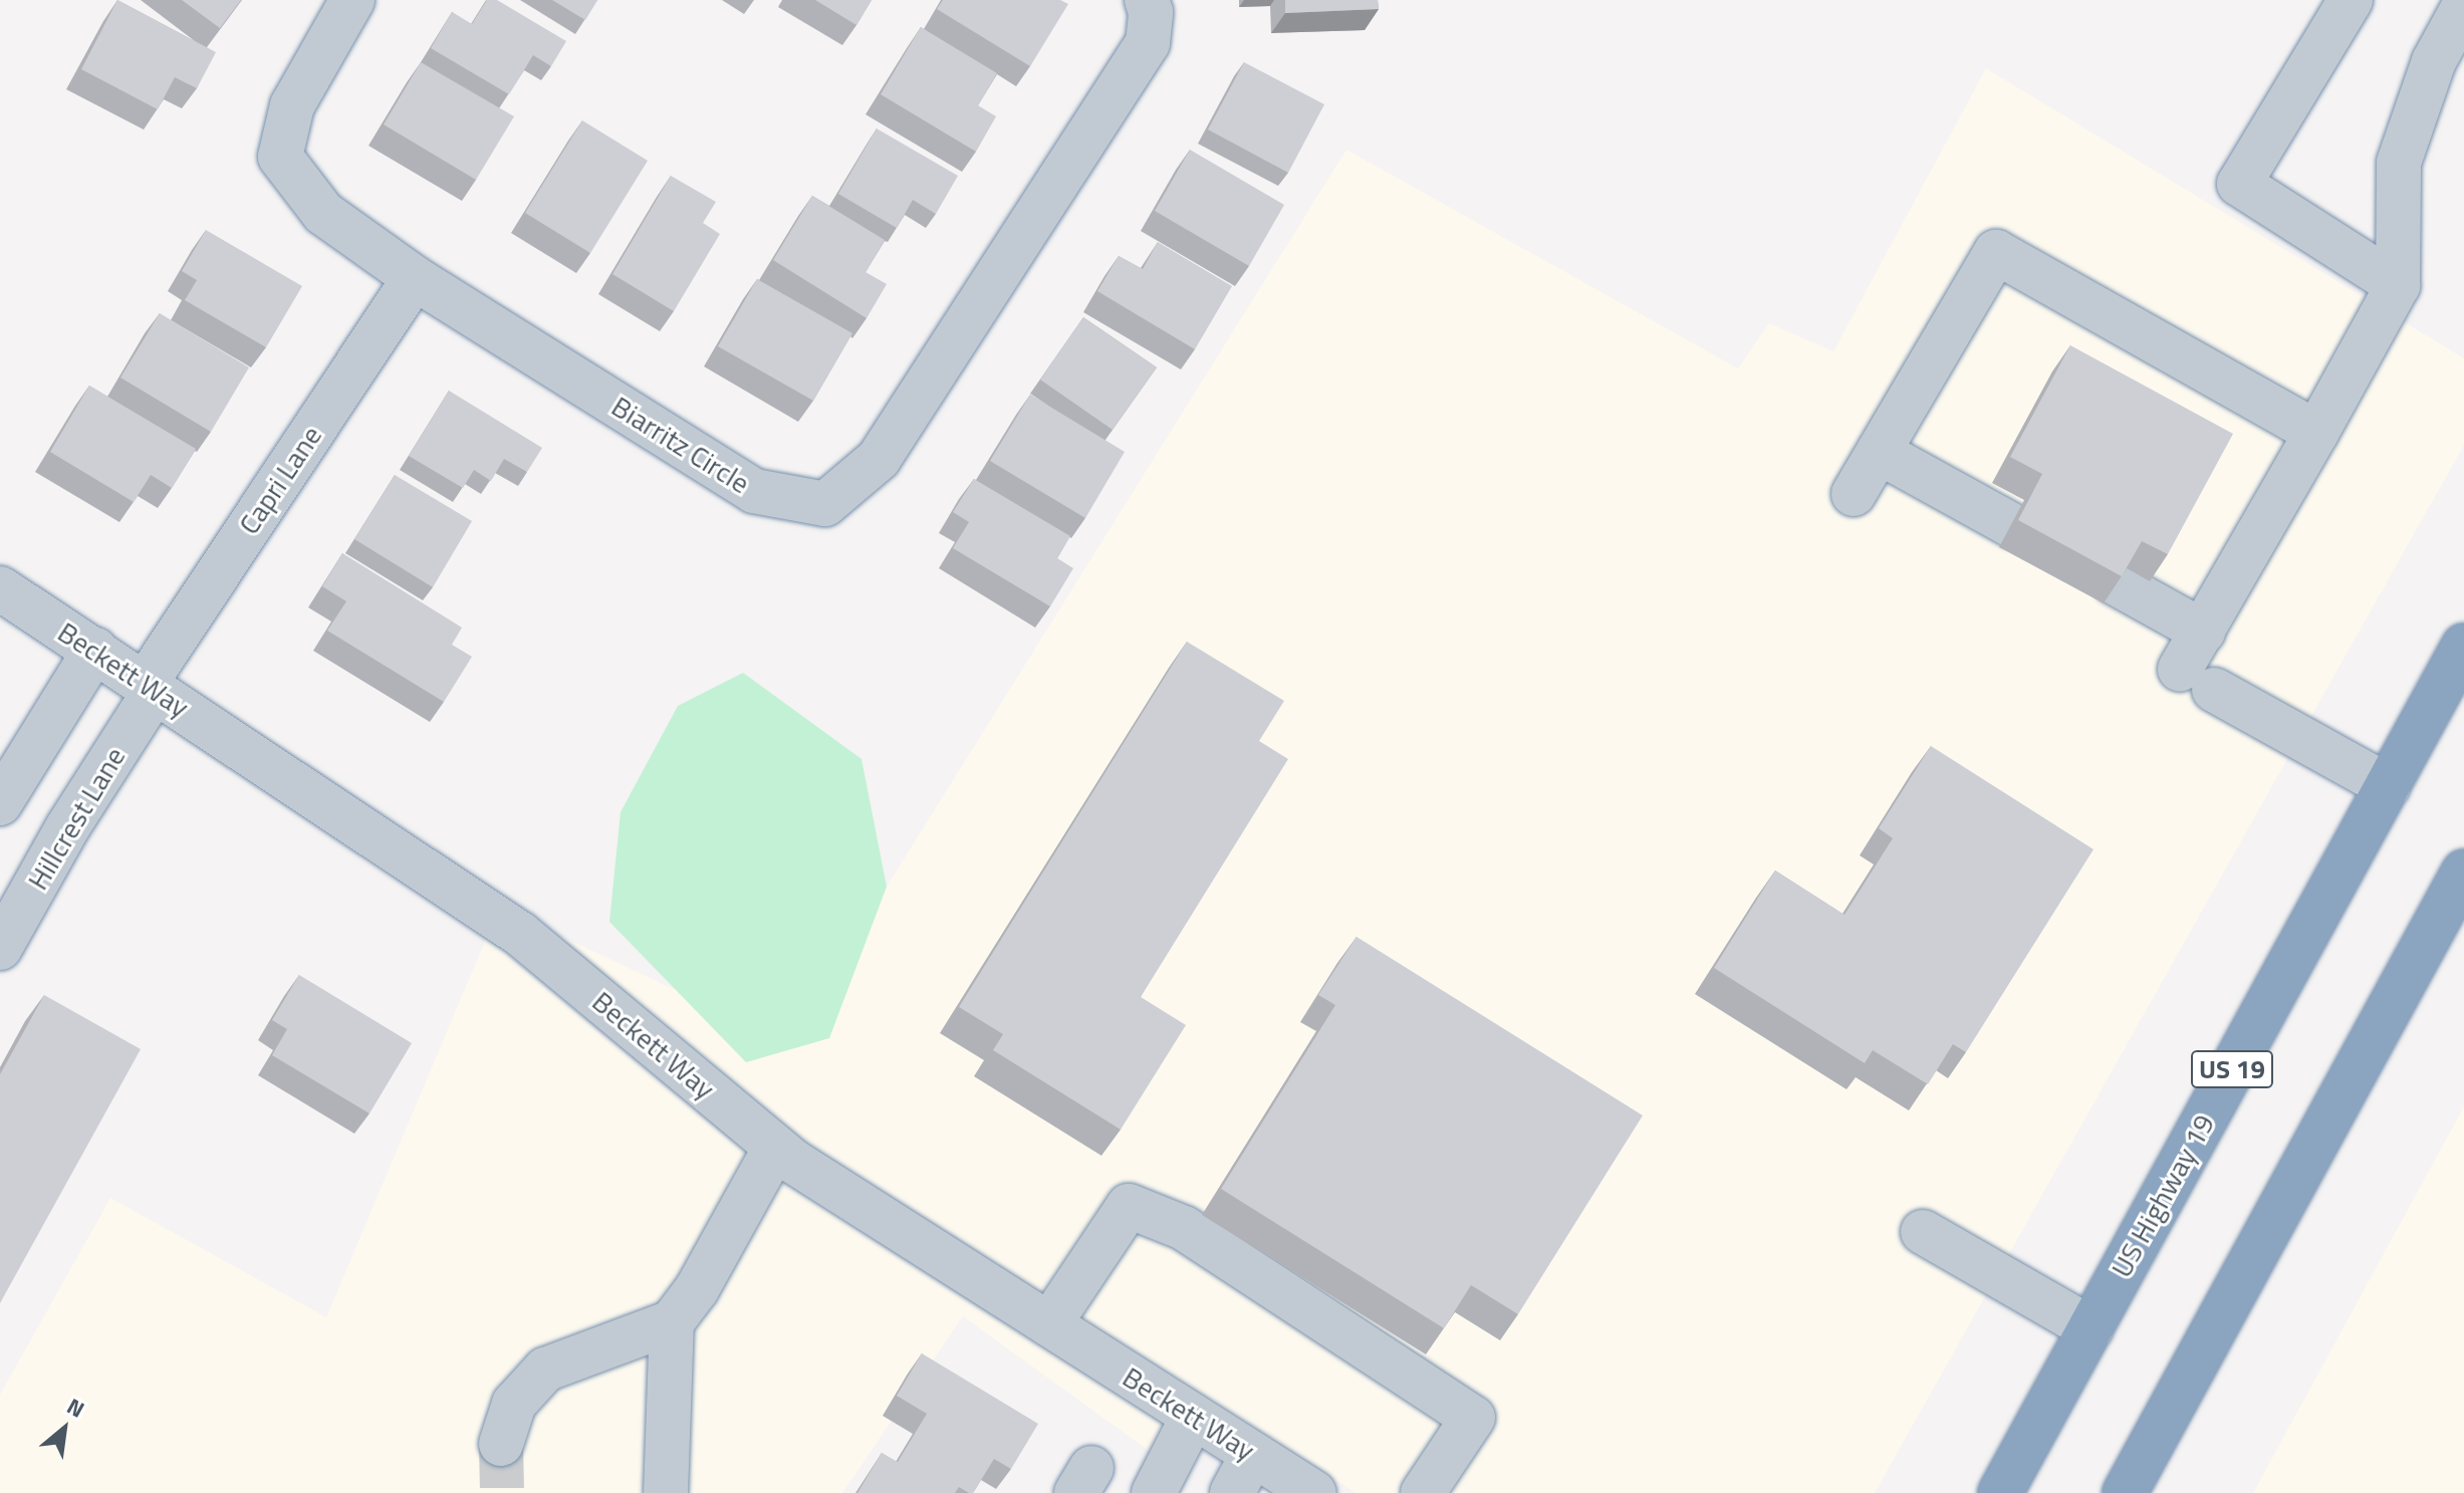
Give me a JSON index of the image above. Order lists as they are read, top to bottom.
{
  "streets": {
    "highway": ["US 19", "US Highway 19"],
    "street": [
      "Biarritz Circle",
      "Capri Lane",
      "Beckett Way",
      "Hillcrest Lane"
    ]
  },
  "crossings": [
    ["Biarritz Circle", "Capri Lane"],
    ["Capri Lane", "Beckett Way"],
    ["Capri Lane", "Hillcrest Lane"],
    ["Beckett Way", "Hillcrest Lane"]
  ],
  "north": "top right"
}
